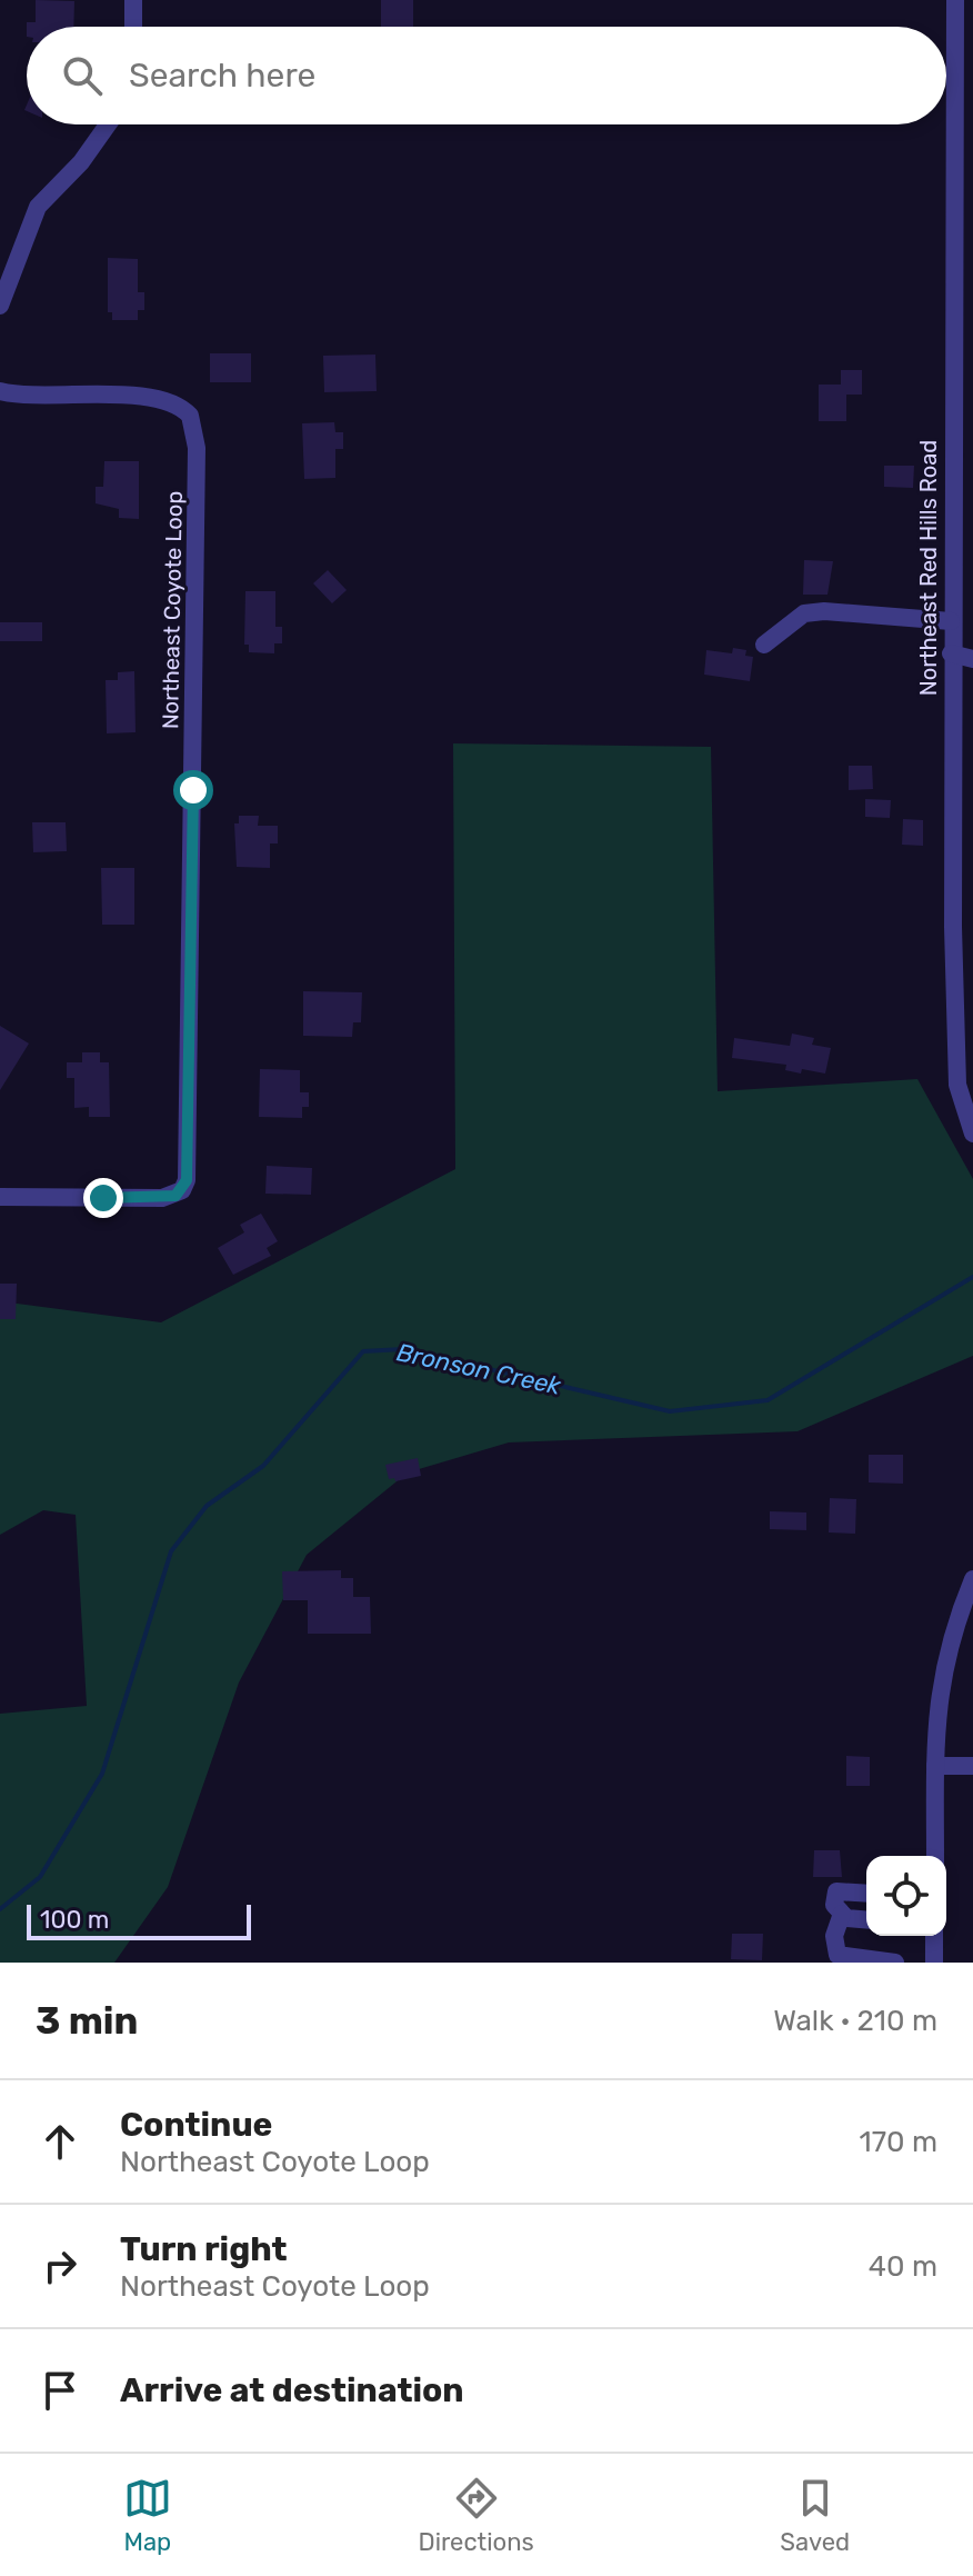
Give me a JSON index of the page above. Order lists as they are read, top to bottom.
{
  "streets": {
    "street": ["Northeast Red Hills Road", "Northeast Coyote Loop"]
  },
  "water": ["Bronson Creek"],
  "scale_bar": "100 m",
  "page": {
    "search": "Search here",
    "scale": "100 m",
    "heading": ["3 min", "Walk · 210 m"],
    "list": [
      ["Continue", "Northeast Coyote Loop", "170 m"],
      ["Turn right", "Northeast Coyote Loop", "40 m"],
      "Arrive at destination"
    ],
    "nav": ["Map", "Directions", "Saved"]
  }
}
